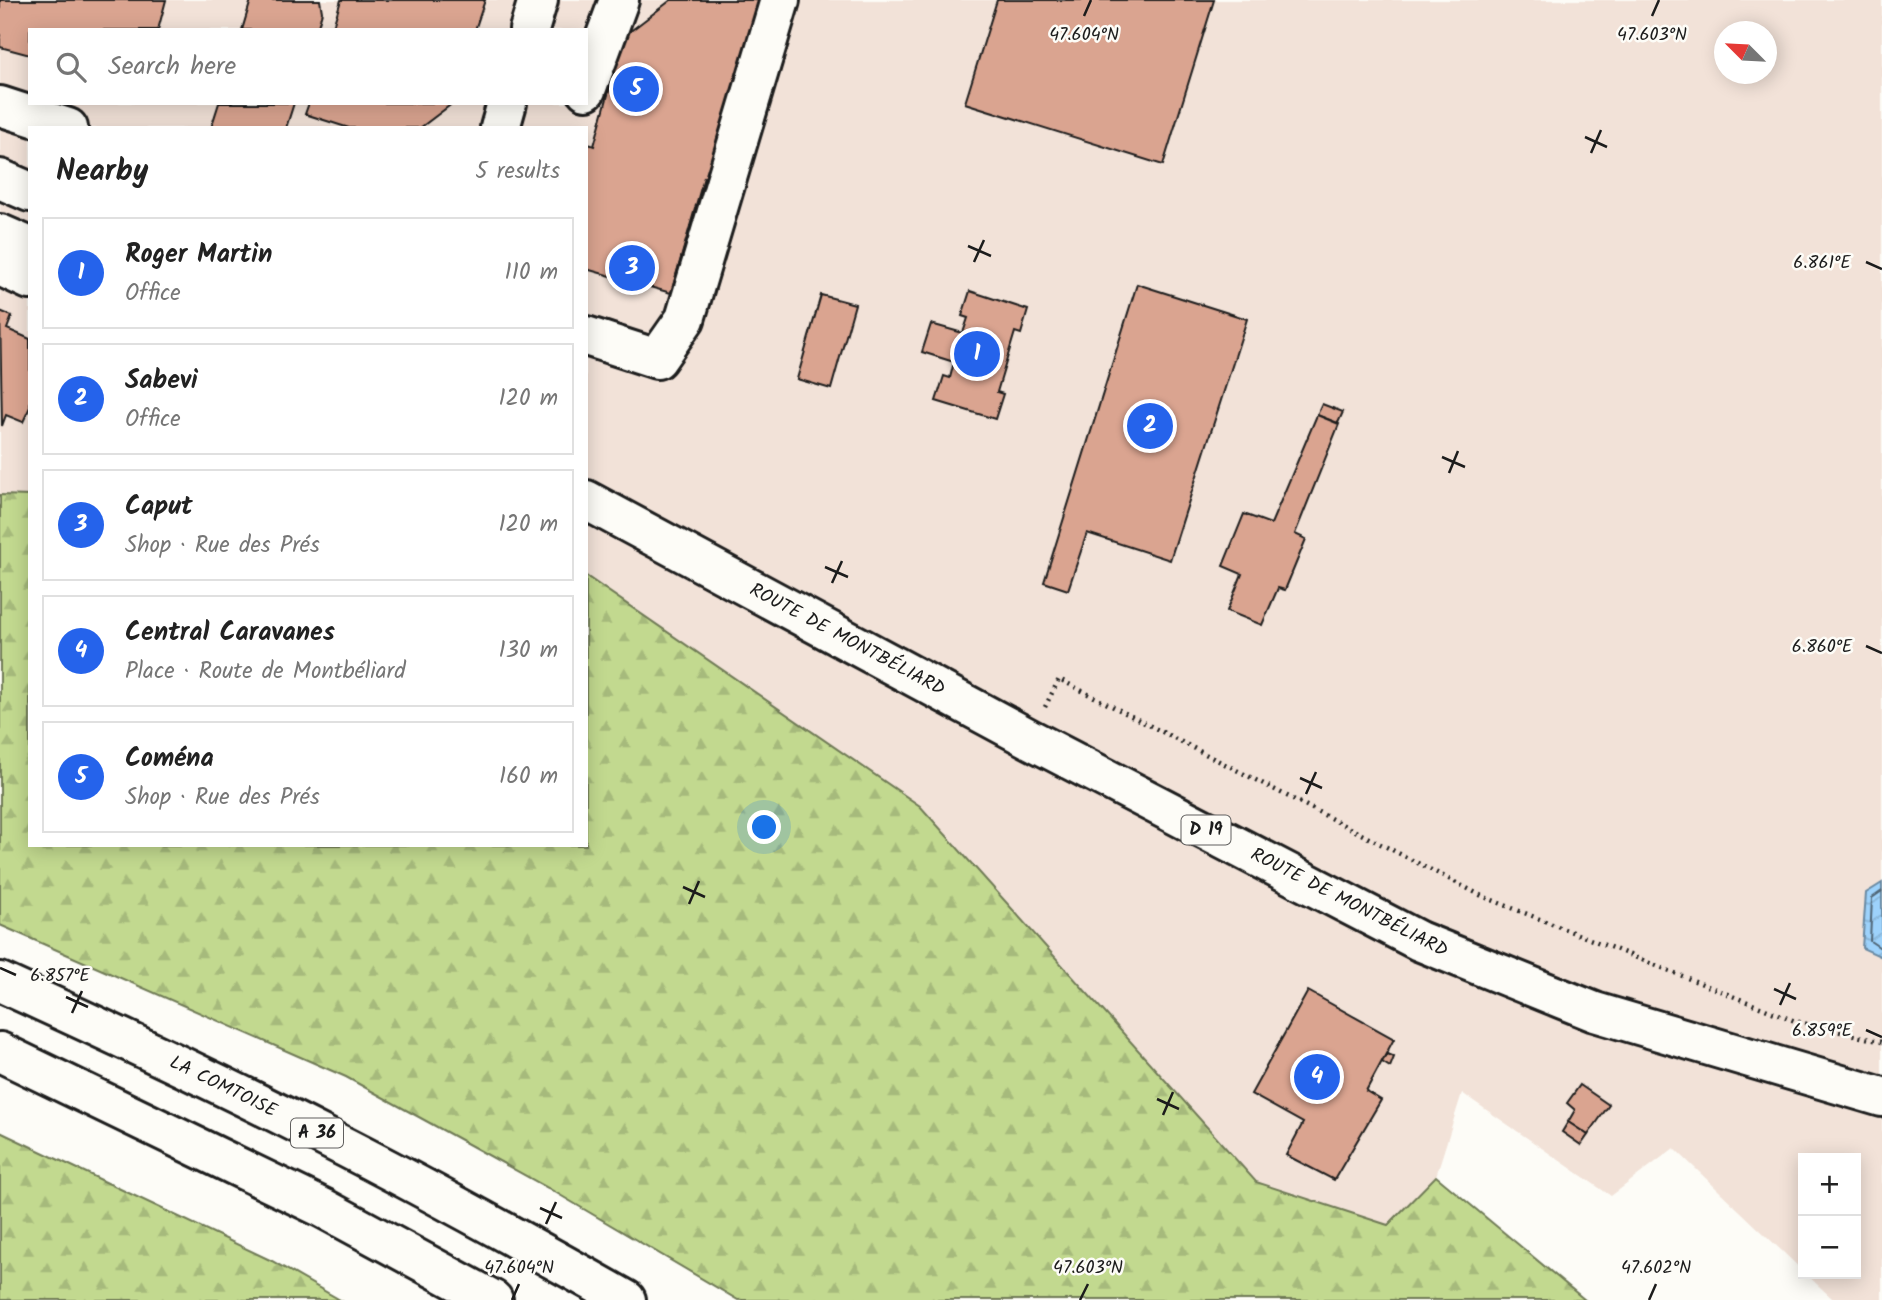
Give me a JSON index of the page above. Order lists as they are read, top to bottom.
{
  "streets": {
    "main road": [
      "ROUTE DE MONTBÉLIARD",
      "D 19",
      "LA COMTOISE",
      "A 36"
    ]
  },
  "north": "top left",
  "page": {
    "search": "Search here",
    "pins": [
      "5",
      "3",
      "1",
      "2",
      "4"
    ],
    "heading": ["Nearby", "5 results"],
    "list": [
      {
        "mark": "1",
        "name": "Roger Martin",
        "note": "Office",
        "value": "110 m"
      },
      {
        "mark": "2",
        "name": "Sabevi",
        "note": "Office",
        "value": "120 m"
      },
      {
        "mark": "3",
        "name": "Caput",
        "note": "Shop · Rue des Prés",
        "value": "120 m"
      },
      {
        "mark": "4",
        "name": "Central Caravanes",
        "note": "Place · Route de Montbéliard",
        "value": "130 m"
      },
      {
        "mark": "5",
        "name": "Coména",
        "note": "Shop · Rue des Prés",
        "value": "160 m"
      }
    ],
    "map_buttons": ["+", "−"]
  },
  "coordinates": [
    "47.604°N",
    "47.603°N",
    "6.861°E",
    "6.860°E",
    "6.857°E",
    "6.859°E",
    "47.602°N"
  ]
}
